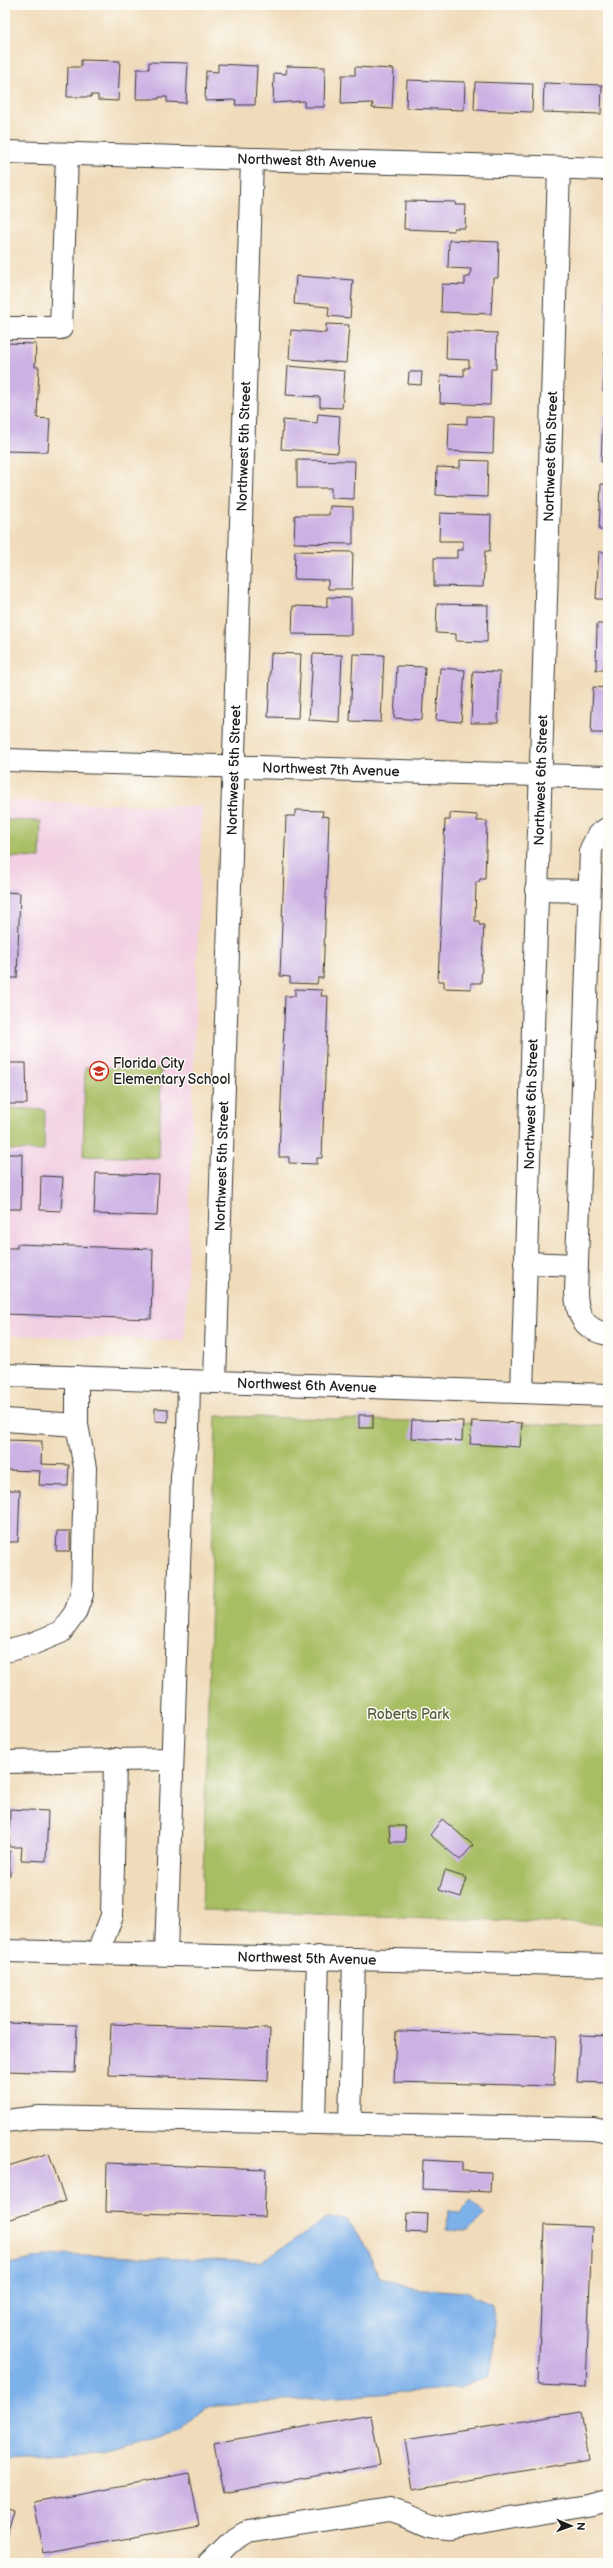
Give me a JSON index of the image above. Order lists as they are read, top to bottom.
{
  "streets": {
    "street": [
      "Northwest 8th Avenue",
      "Northwest 5th Street",
      "Northwest 6th Street",
      "Northwest 7th Avenue",
      "Northwest 6th Avenue",
      "Northwest 5th Avenue"
    ]
  },
  "crossings": [
    ["Northwest 8th Avenue", "Northwest 5th Street"],
    ["Northwest 8th Avenue", "Northwest 6th Street"],
    ["Northwest 5th Street", "Northwest 7th Avenue"],
    ["Northwest 5th Street", "Northwest 6th Avenue"],
    ["Northwest 6th Street", "Northwest 7th Avenue"],
    ["Northwest 6th Street", "Northwest 6th Avenue"]
  ],
  "parks": ["Roberts Park"],
  "places": {
    "school or university": ["Florida City Elementary School"]
  },
  "north": "right"
}
